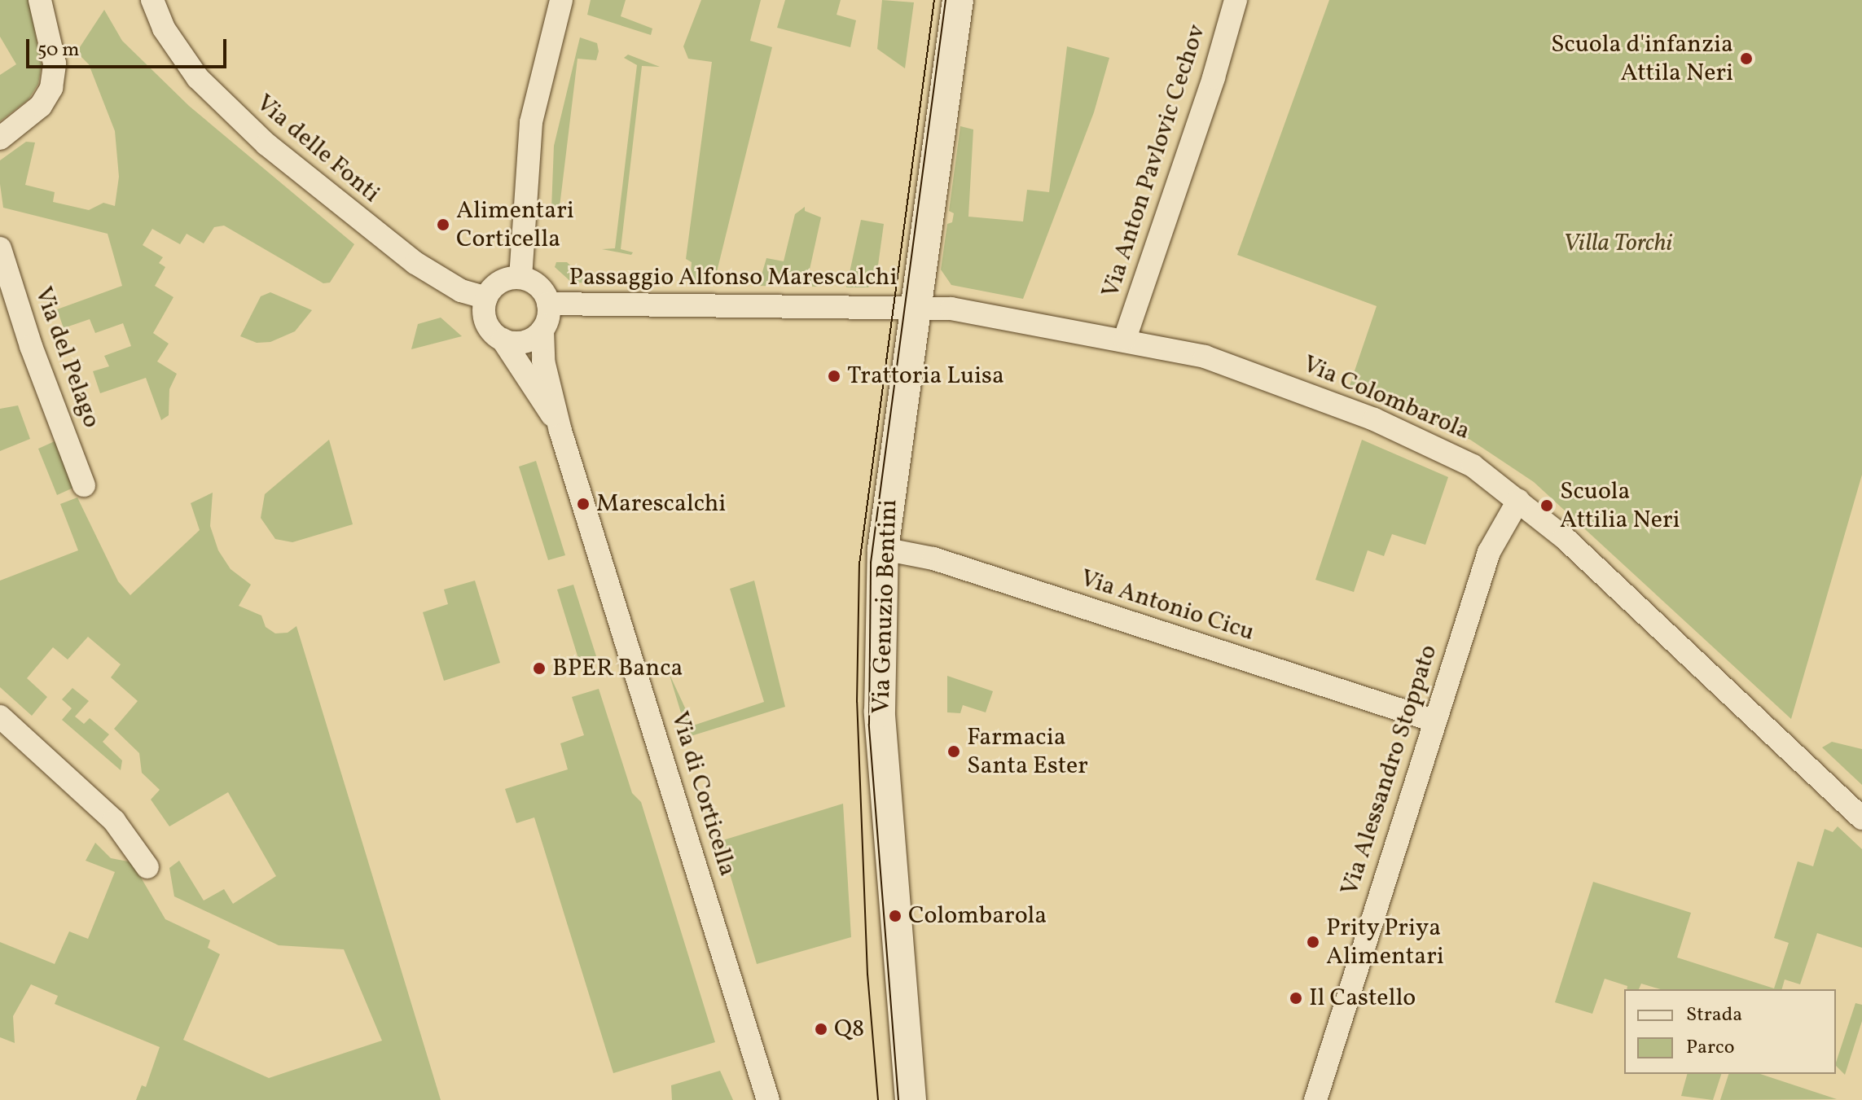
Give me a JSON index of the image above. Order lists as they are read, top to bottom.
{
  "streets": {
    "street": [
      "Via delle Fonti",
      "Via Anton Pavlovic Cechov",
      "Passaggio Alfonso Marescalchi",
      "Via del Pelago",
      "Via Colombarola",
      "Via Antonio Cicu",
      "Via Genuzio Bentini",
      "Via Alessandro Stoppato",
      "Via di Corticella"
    ]
  },
  "crossings": [
    ["Via delle Fonti", "Passaggio Alfonso Marescalchi"],
    ["Via delle Fonti", "Via di Corticella"],
    ["Via Anton Pavlovic Cechov", "Via Colombarola"],
    ["Passaggio Alfonso Marescalchi", "Via Colombarola"],
    ["Passaggio Alfonso Marescalchi", "Via Genuzio Bentini"],
    ["Passaggio Alfonso Marescalchi", "Via di Corticella"],
    ["Via Colombarola", "Via Genuzio Bentini"],
    ["Via Colombarola", "Via Alessandro Stoppato"],
    ["Via Antonio Cicu", "Via Genuzio Bentini"],
    ["Via Antonio Cicu", "Via Alessandro Stoppato"]
  ],
  "parks": ["Villa Torchi"],
  "places": [
    "Scuola d'infanzia Attila Neri",
    "Alimentari Corticella",
    "Trattoria Luisa",
    "Marescalchi",
    "Scuola Attilia Neri",
    "BPER Banca",
    "Farmacia Santa Ester",
    "Colombarola",
    "Prity Priya Alimentari",
    "Il Castello",
    "Q8"
  ],
  "legend": ["Strada", "Parco"],
  "scale_bar": "50 m"
}
